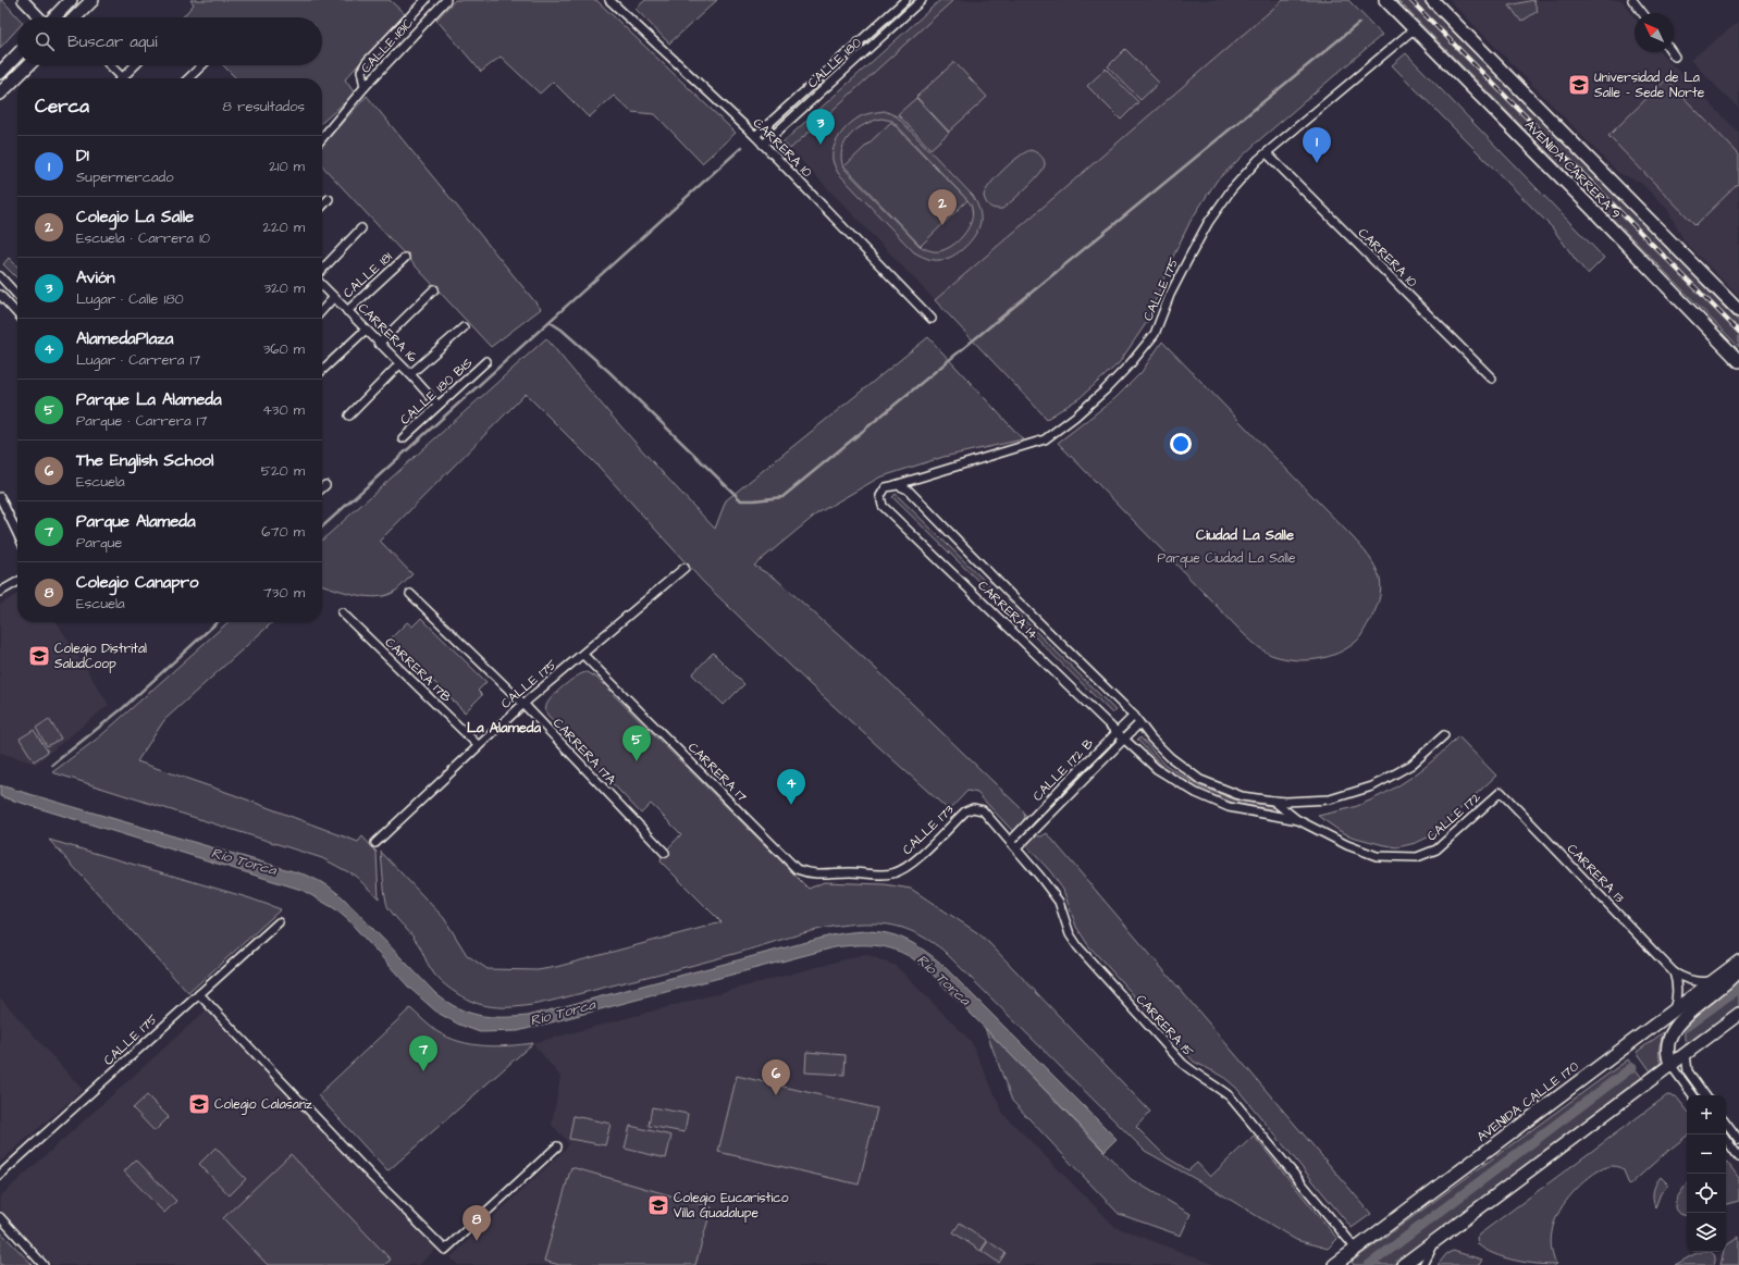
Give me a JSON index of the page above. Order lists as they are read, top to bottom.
{
  "streets": {
    "main road": ["AVENIDA CARRERA 9", "AVENIDA CALLE 170"],
    "street": [
      "CALLE 181C",
      "CALLE 180",
      "CARRERA 10",
      "CALLE 181",
      "CALLE 175",
      "CARRERA 16",
      "CALLE 180 BIS",
      "CARRERA 14",
      "CARRERA 17B",
      "CARRERA 17A",
      "CALLE 172 B",
      "CARRERA 17",
      "CALLE 172",
      "CALLE 173",
      "CARRERA 13",
      "CARRERA 15"
    ]
  },
  "crossings": [
    ["CALLE 180", "CARRERA 10"],
    ["CARRERA 10", "CALLE 175"],
    ["AVENIDA CARRERA 9", "CALLE 175"],
    ["CALLE 181", "CARRERA 16"],
    ["CALLE 175", "CARRERA 14"],
    ["CALLE 175", "CARRERA 17B"],
    ["CALLE 175", "CARRERA 17A"],
    ["CALLE 175", "CARRERA 17"],
    ["CARRERA 16", "CALLE 180 BIS"],
    ["CARRERA 14", "CALLE 172 B"],
    ["CARRERA 14", "CALLE 172"],
    ["CALLE 172 B", "CARRERA 15"],
    ["CARRERA 17", "CALLE 173"],
    ["CALLE 172", "CARRERA 13"],
    ["CALLE 173", "CARRERA 15"],
    ["CARRERA 13", "AVENIDA CALLE 170"],
    ["CARRERA 15", "AVENIDA CALLE 170"]
  ],
  "districts": ["Ciudad La Salle", "La Alameda"],
  "water": ["Río Torca"],
  "parks": ["Parque Ciudad La Salle"],
  "places": {
    "school or university": [
      "Universidad de La Salle - Sede Norte",
      "Colegio Distrital SaludCoop",
      "Colegio Calasanz",
      "Colegio Eucarístico Villa Guadalupe"
    ]
  },
  "north": "top left",
  "page": {
    "search": "Buscar aquí",
    "heading": ["Cerca", "8 resultados"],
    "pins": [
      "3",
      "1",
      "2",
      "5",
      "4",
      "7",
      "6",
      "8"
    ],
    "list": [
      {
        "mark": "1",
        "name": "D1",
        "note": "Supermercado",
        "value": "210 m"
      },
      {
        "mark": "2",
        "name": "Colegio La Salle",
        "note": "Escuela · Carrera 10",
        "value": "220 m"
      },
      {
        "mark": "3",
        "name": "Avión",
        "note": "Lugar · Calle 180",
        "value": "320 m"
      },
      {
        "mark": "4",
        "name": "AlamedaPlaza",
        "note": "Lugar · Carrera 17",
        "value": "360 m"
      },
      {
        "mark": "5",
        "name": "Parque La Alameda",
        "note": "Parque · Carrera 17",
        "value": "430 m"
      },
      {
        "mark": "6",
        "name": "The English School",
        "note": "Escuela",
        "value": "520 m"
      },
      {
        "mark": "7",
        "name": "Parque Alameda",
        "note": "Parque",
        "value": "670 m"
      },
      {
        "mark": "8",
        "name": "Colegio Canapro",
        "note": "Escuela",
        "value": "730 m"
      }
    ],
    "map_buttons": ["+", "−"]
  }
}
